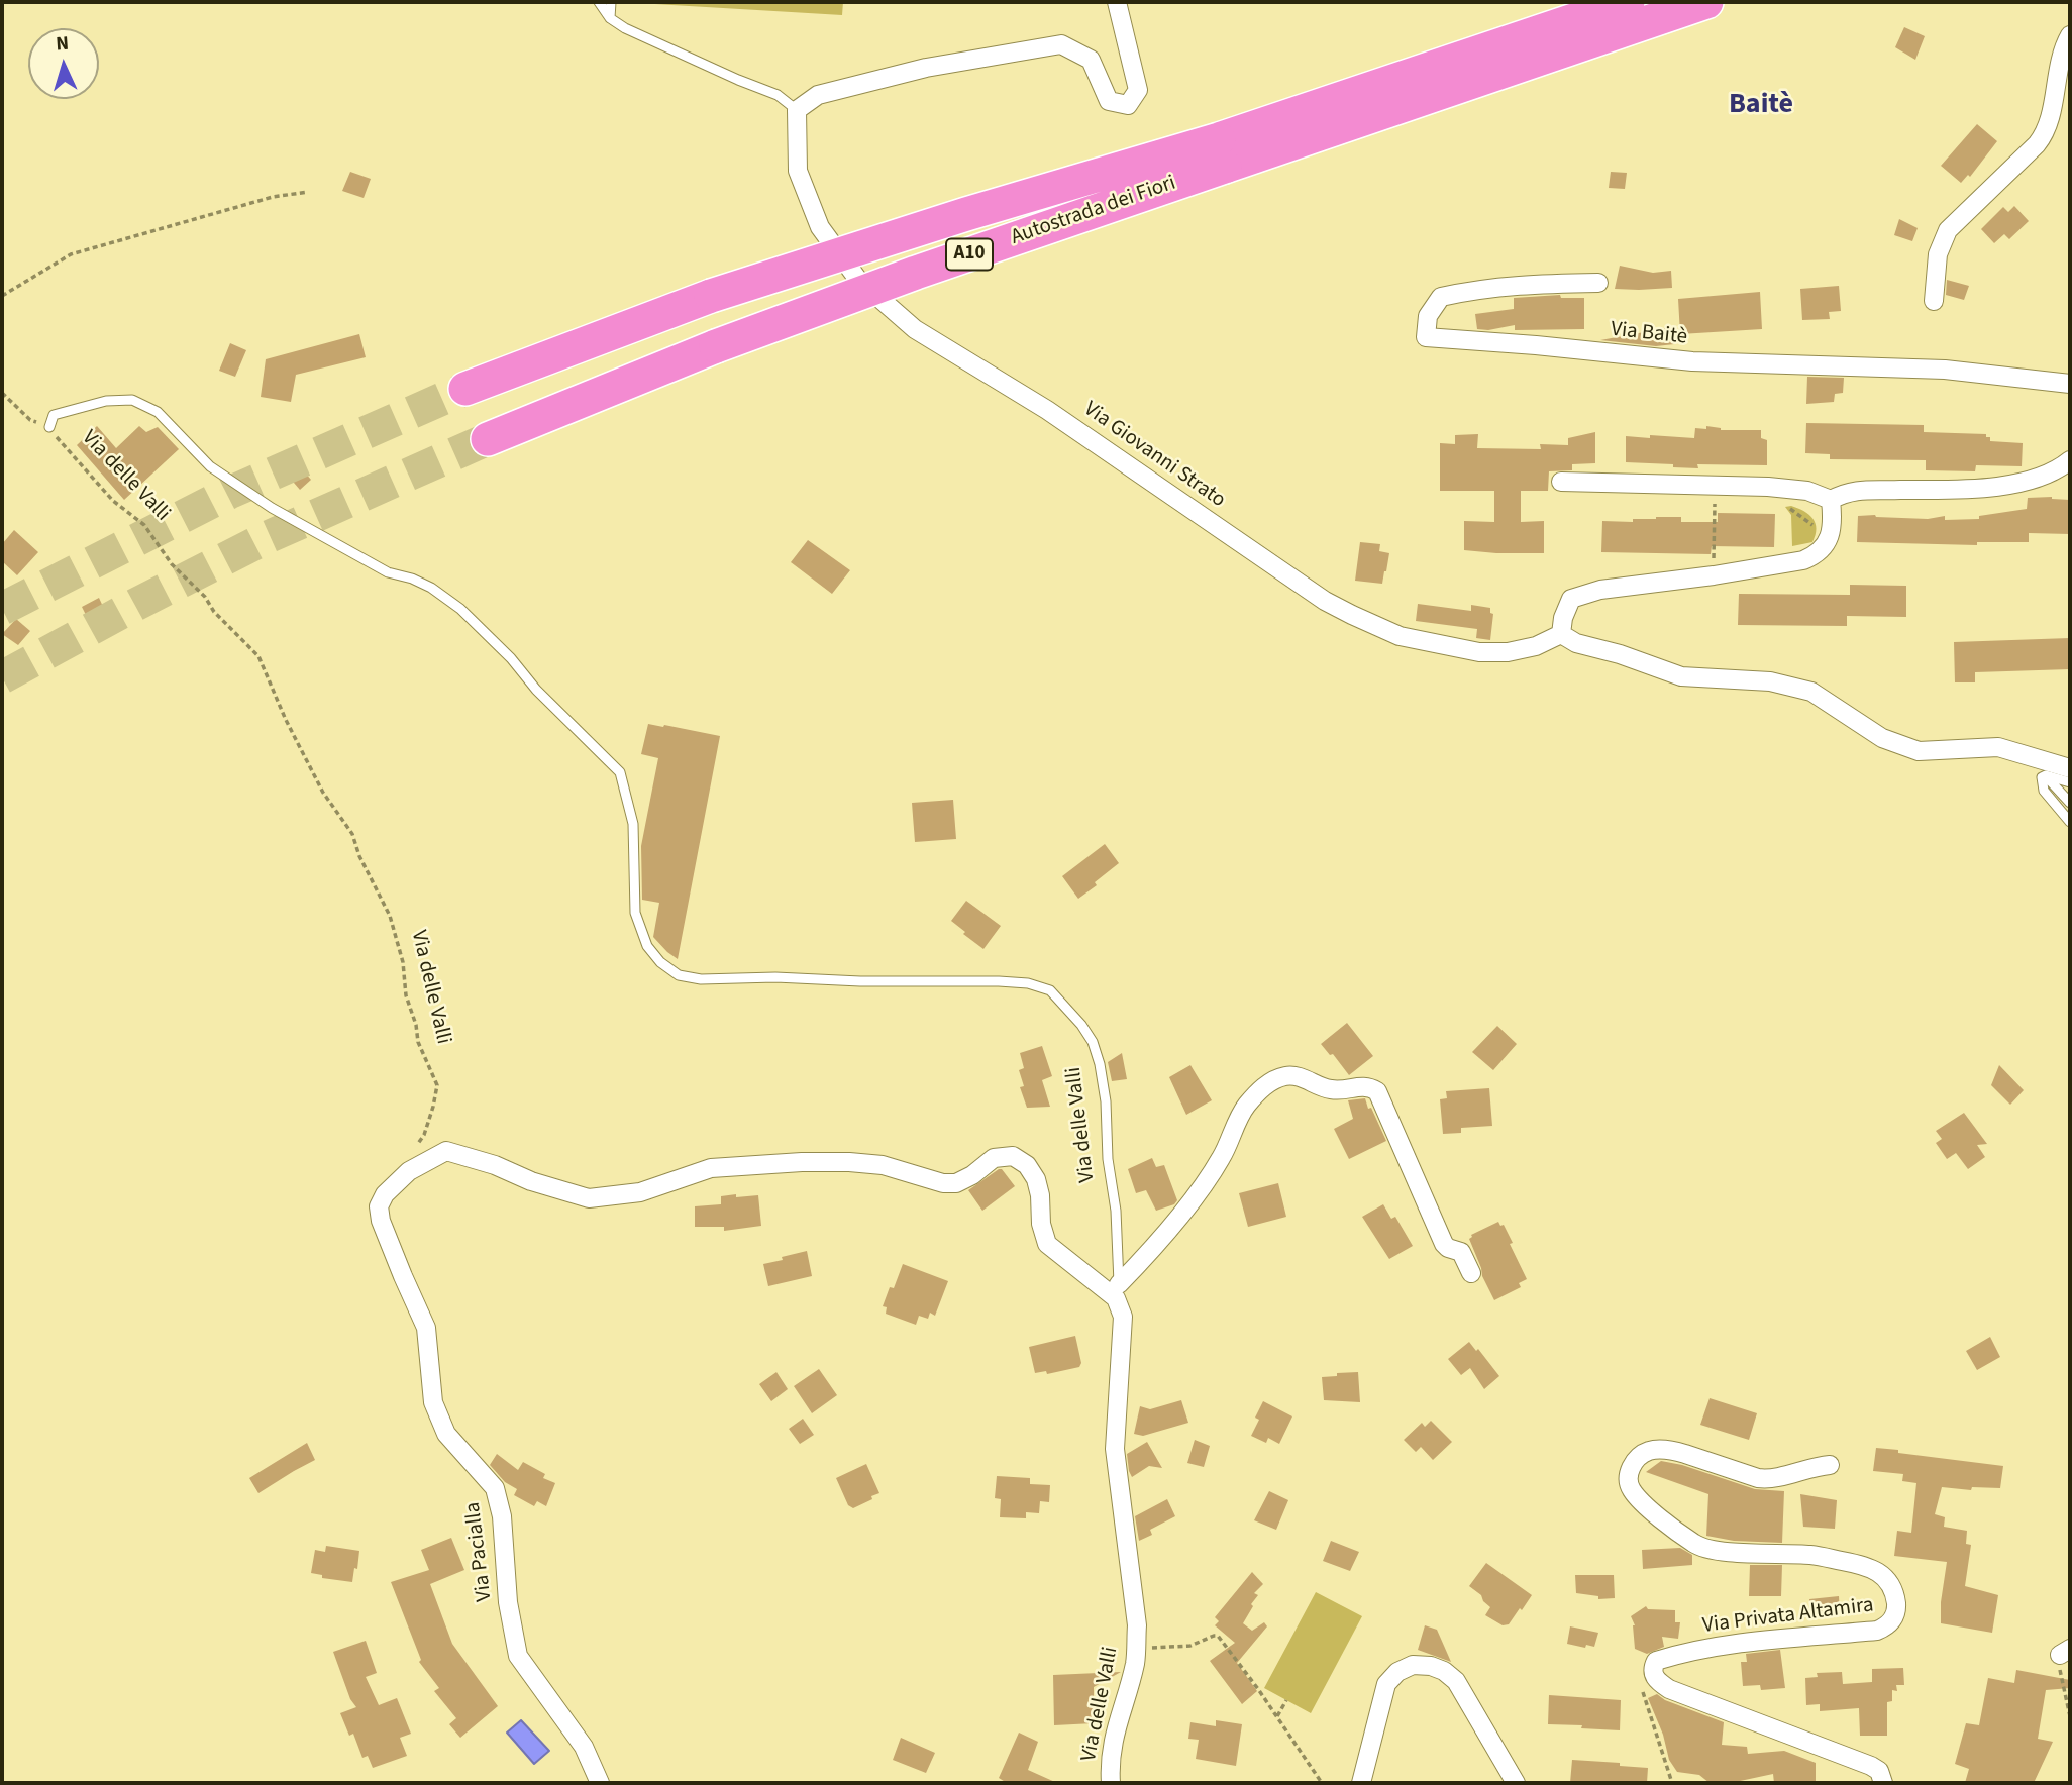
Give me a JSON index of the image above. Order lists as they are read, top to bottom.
{
  "streets": {
    "highway": ["Autostrada dei Fiori", "A10"],
    "street": [
      "Via Baitè",
      "Via Giovanni Strato",
      "Via delle Valli",
      "Via Pacialla",
      "Via Privata Altamira"
    ]
  },
  "crossings": [
    ["Via delle Valli", "Via Pacialla"]
  ],
  "districts": ["Baitè"],
  "north": "top"
}
